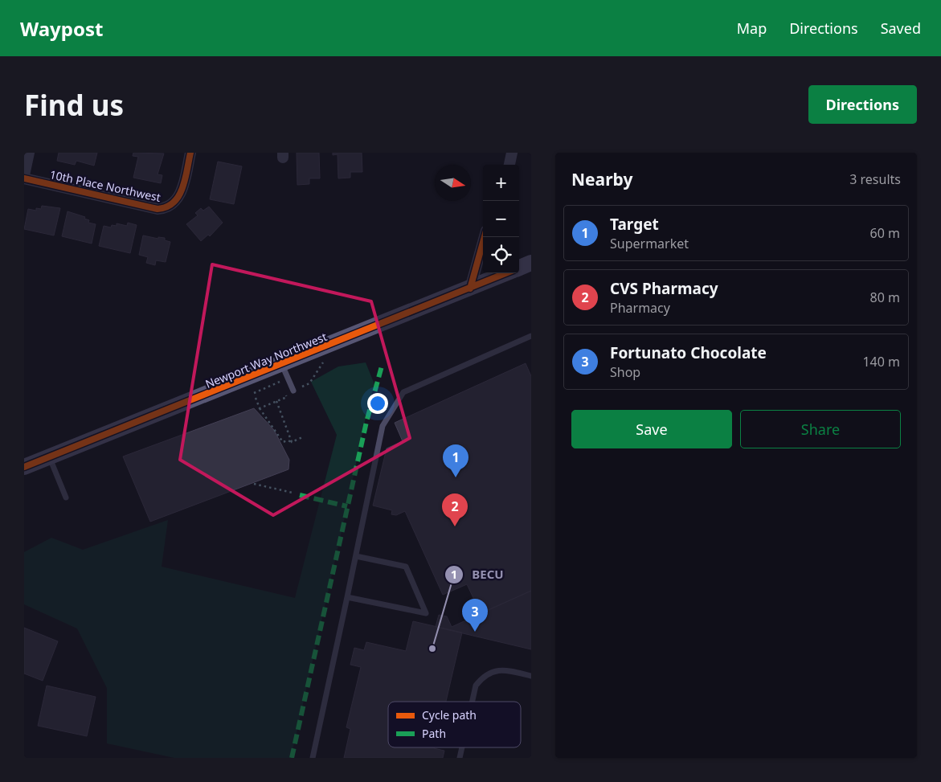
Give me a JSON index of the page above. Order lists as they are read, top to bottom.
{
  "streets": {
    "street": ["10th Place Northwest", "Newport Way Northwest"]
  },
  "places": ["BECU"],
  "legend": ["Cycle path", "Path"],
  "north": "right",
  "page": {
    "header": "Waypost",
    "nav": ["Map", "Directions", "Saved"],
    "buttons": [
      "Directions",
      ["Save", "Share"]
    ],
    "title": "Find us",
    "heading": ["Nearby", "3 results"],
    "map_buttons": ["+", "−"],
    "list": [
      {
        "mark": "1",
        "name": "Target",
        "note": "Supermarket",
        "value": "60 m"
      },
      {
        "mark": "2",
        "name": "CVS Pharmacy",
        "note": "Pharmacy",
        "value": "80 m"
      },
      {
        "mark": "3",
        "name": "Fortunato Chocolate",
        "note": "Shop",
        "value": "140 m"
      }
    ],
    "pins": ["1", "2", "3"]
  }
}
